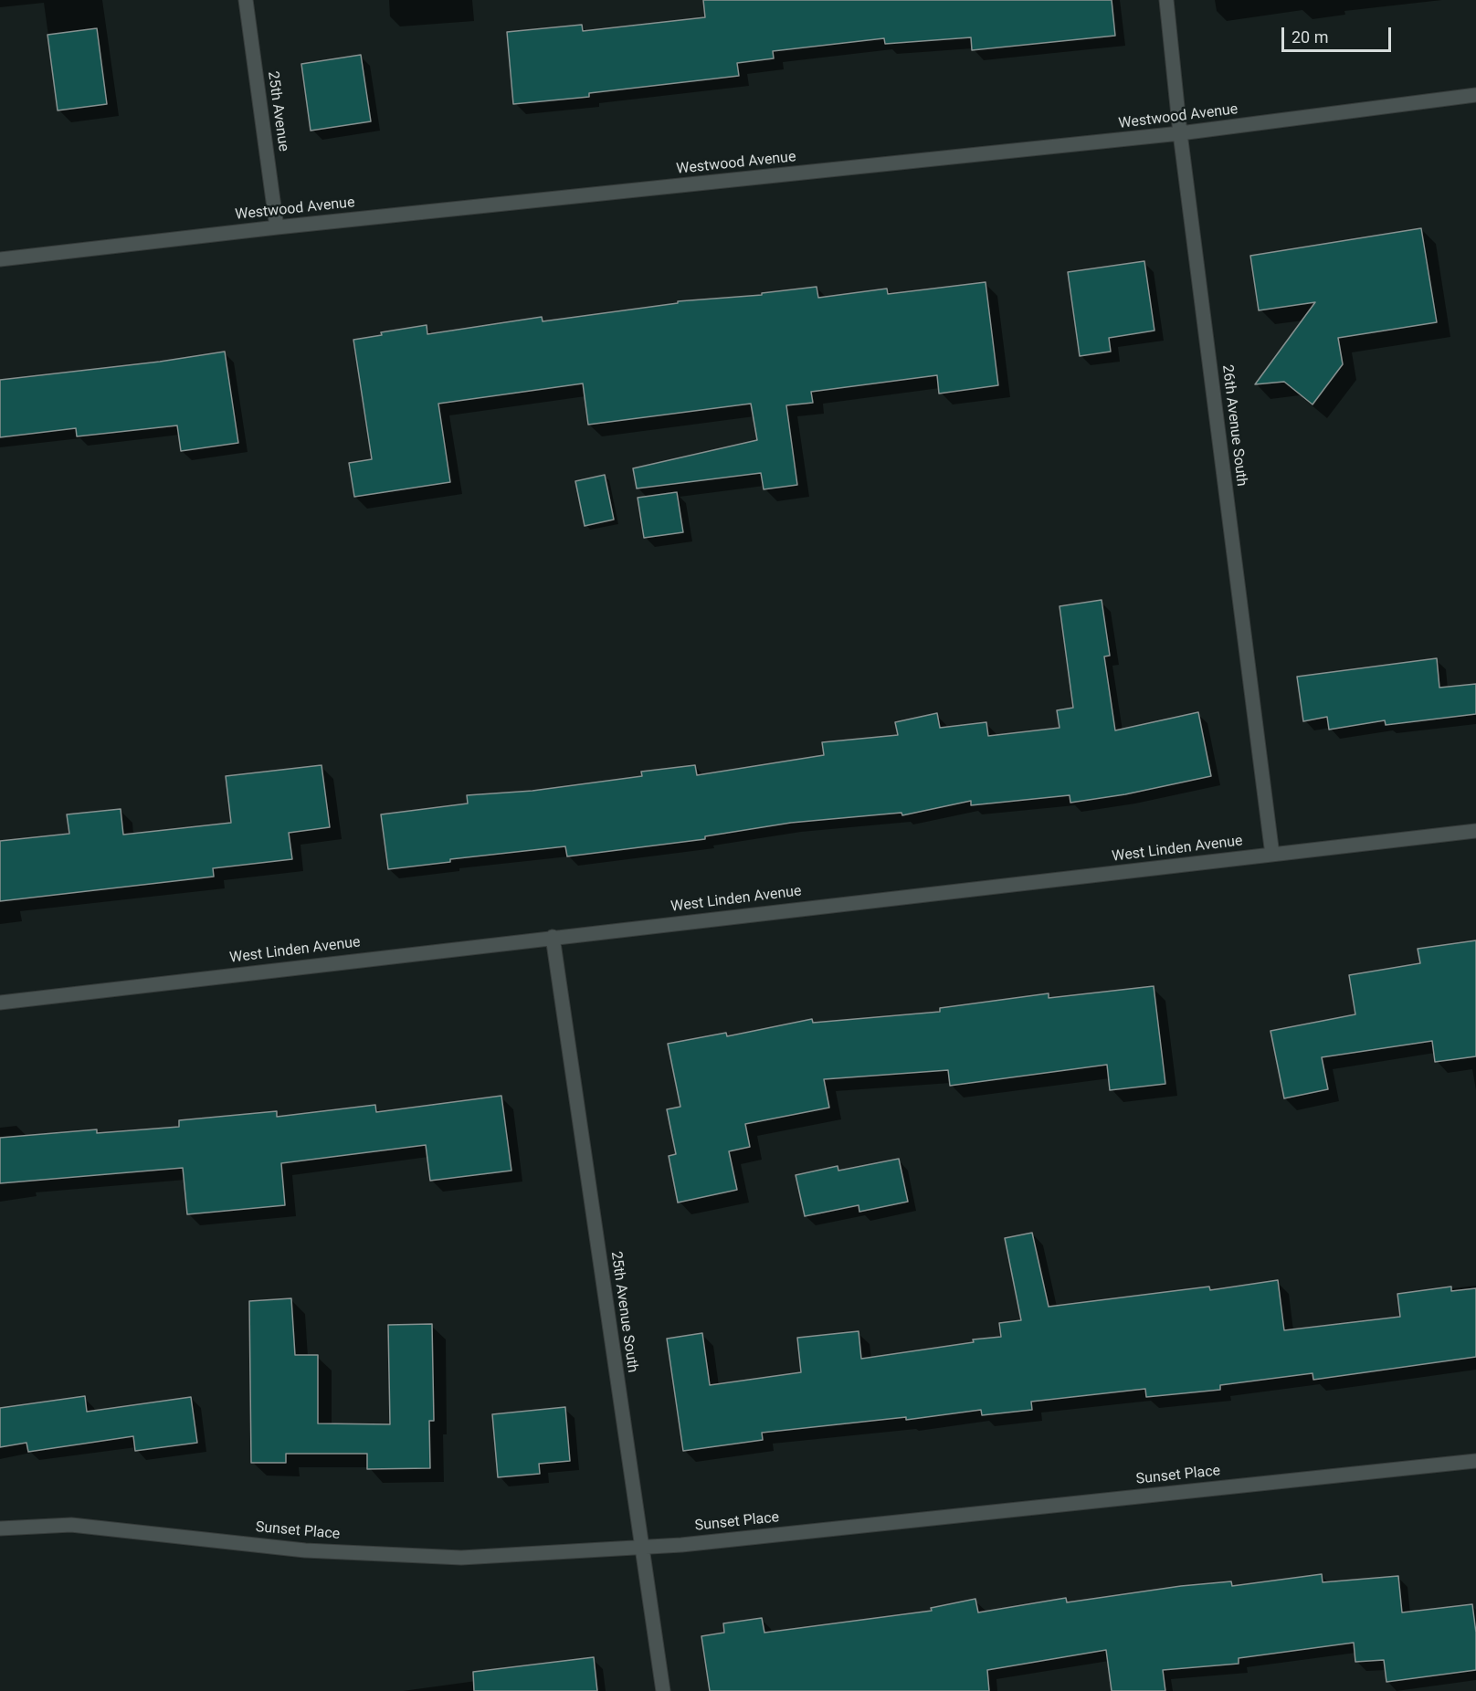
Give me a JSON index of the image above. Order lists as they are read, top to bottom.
{
  "streets": {
    "street": [
      "25th Avenue",
      "Westwood Avenue",
      "26th Avenue South",
      "West Linden Avenue",
      "25th Avenue South",
      "Sunset Place"
    ]
  },
  "crossings": [
    ["25th Avenue", "Westwood Avenue"],
    ["Westwood Avenue", "26th Avenue South"],
    ["26th Avenue South", "West Linden Avenue"],
    ["West Linden Avenue", "25th Avenue South"],
    ["25th Avenue South", "Sunset Place"]
  ],
  "scale_bar": "20 m"
}
